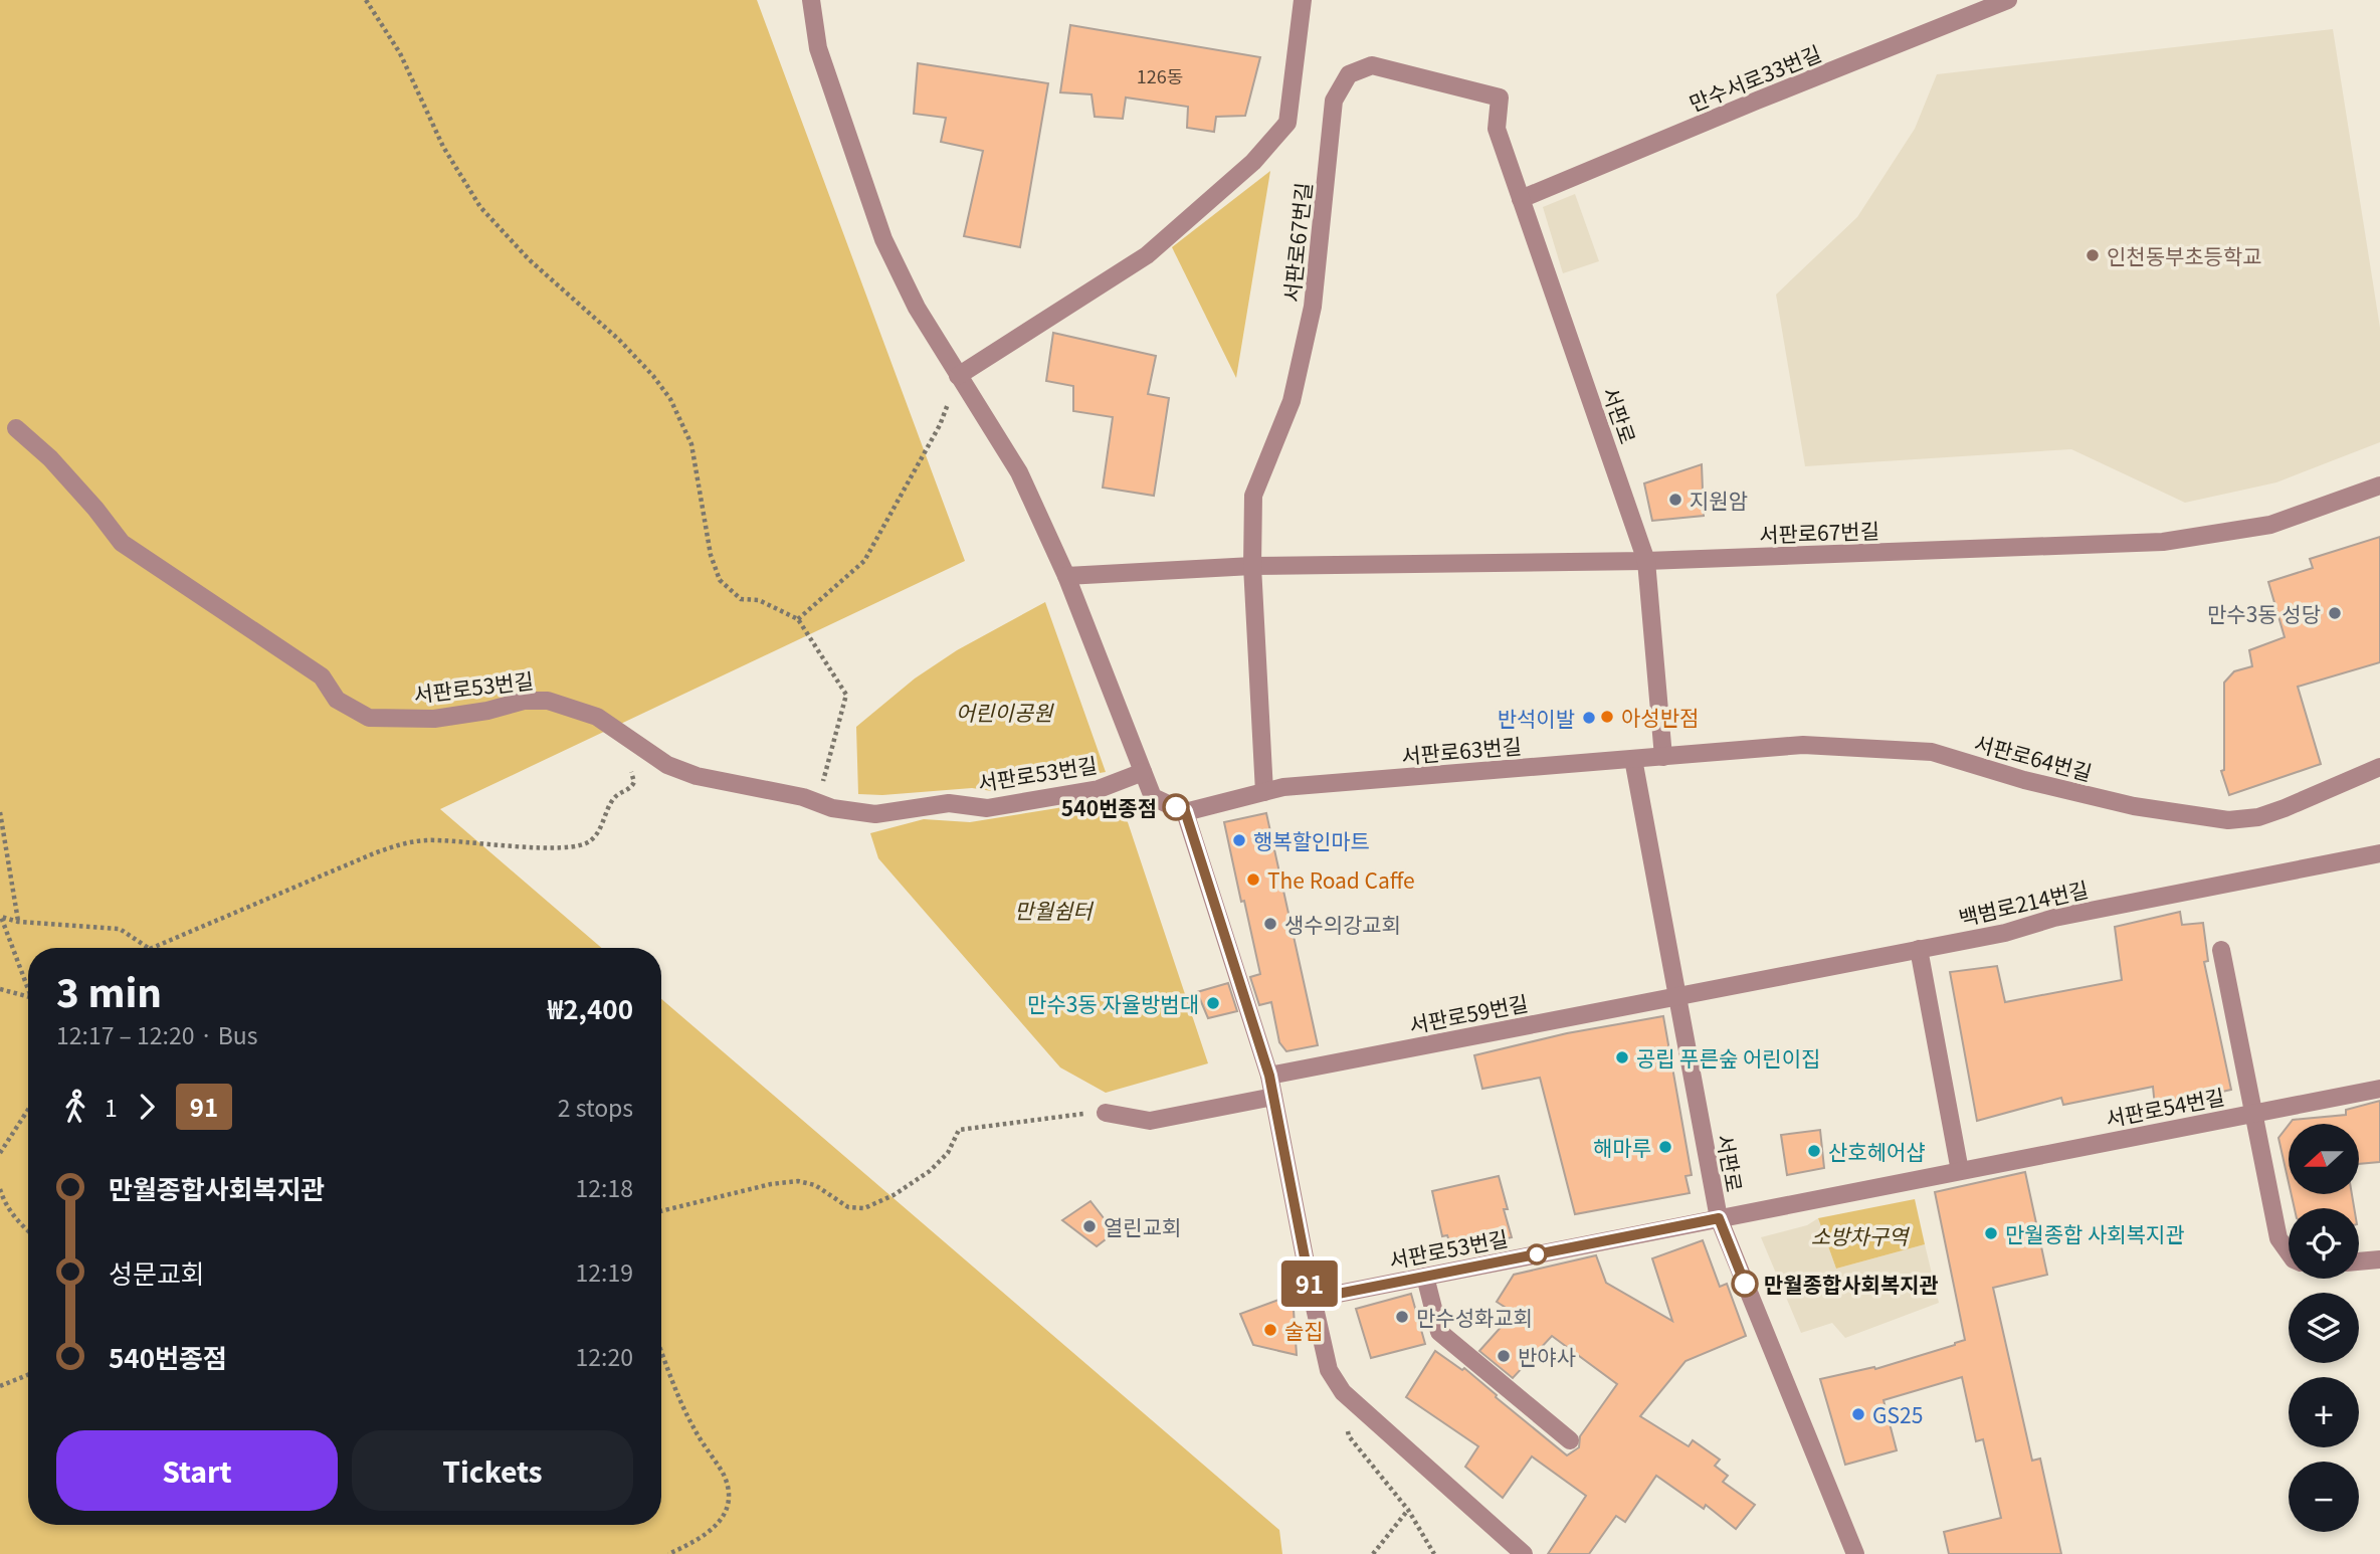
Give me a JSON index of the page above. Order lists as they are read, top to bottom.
{
  "streets": {
    "street": [
      "만수서로33번길",
      "서판로67번길",
      "서판로",
      "서판로53번길",
      "서판로63번길",
      "서판로64번길",
      "백범로214번길",
      "서판로59번길",
      "서판로54번길"
    ]
  },
  "crossings": [
    ["만수서로33번길", "서판로"],
    ["서판로67번길", "서판로"],
    ["서판로", "서판로53번길"],
    ["서판로", "서판로63번길"],
    ["서판로", "서판로64번길"],
    ["서판로", "백범로214번길"],
    ["서판로", "서판로59번길"],
    ["서판로", "서판로54번길"],
    ["서판로53번길", "서판로54번길"],
    ["서판로63번길", "서판로64번길"],
    ["백범로214번길", "서판로59번길"]
  ],
  "parks": ["어린이공원", "만월쉼터", "소방차구역"],
  "places": [
    "인천동부초등학교",
    "지원암",
    "만수3동 성당",
    "아성반점",
    "반석이발",
    "540번종점",
    "행복할인마트",
    "The Road Caffe",
    "생수의강교회",
    "만수3동 자율방범대",
    "공립 푸른숲 어린이집",
    "해마루",
    "산호헤어샵",
    "열린교회",
    "만월종합 사회복지관",
    "만월종합사회복지관",
    "만수성화교회",
    "술집",
    "반야사",
    "GS25"
  ],
  "lines": ["bus line 91"],
  "house_numbers": ["126동"],
  "north": "left",
  "page": {
    "on_map": "91",
    "heading": ["3 min", "12:17 – 12:20 · Bus", "₩2,400"],
    "legs": ["1", "91", "2 stops"],
    "map_buttons": ["+", "−"],
    "list": [
      {
        "name": "만월종합사회복지관",
        "value": "12:18"
      },
      {
        "name": "성문교회",
        "value": "12:19"
      },
      {
        "name": "540번종점",
        "value": "12:20"
      }
    ],
    "buttons": ["Start", "Tickets"]
  }
}
